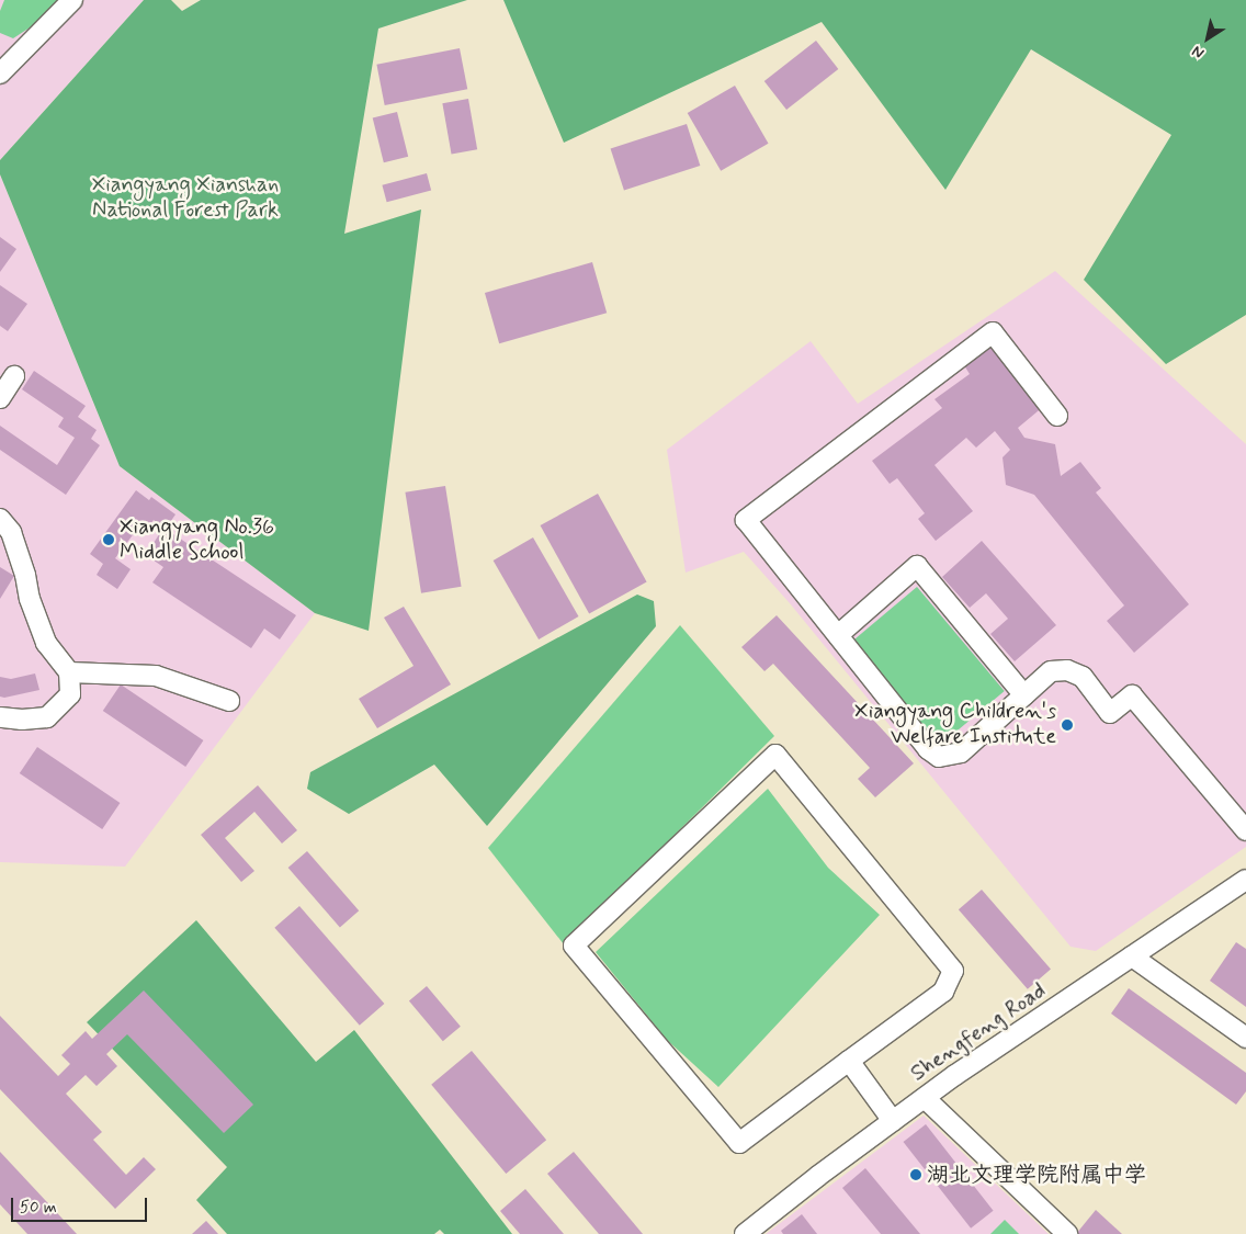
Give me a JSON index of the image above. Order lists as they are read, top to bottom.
{
  "streets": {
    "street": ["Shengfeng Road"]
  },
  "parks": ["Xiangyang Xianshan National Forest Park"],
  "places": ["Xiangyang No.36 Middle School", "Xiangyang Children's Welfare Institute", "湖北文理学院附属中学"],
  "scale_bar": "50 m",
  "north": "bottom left"
}
